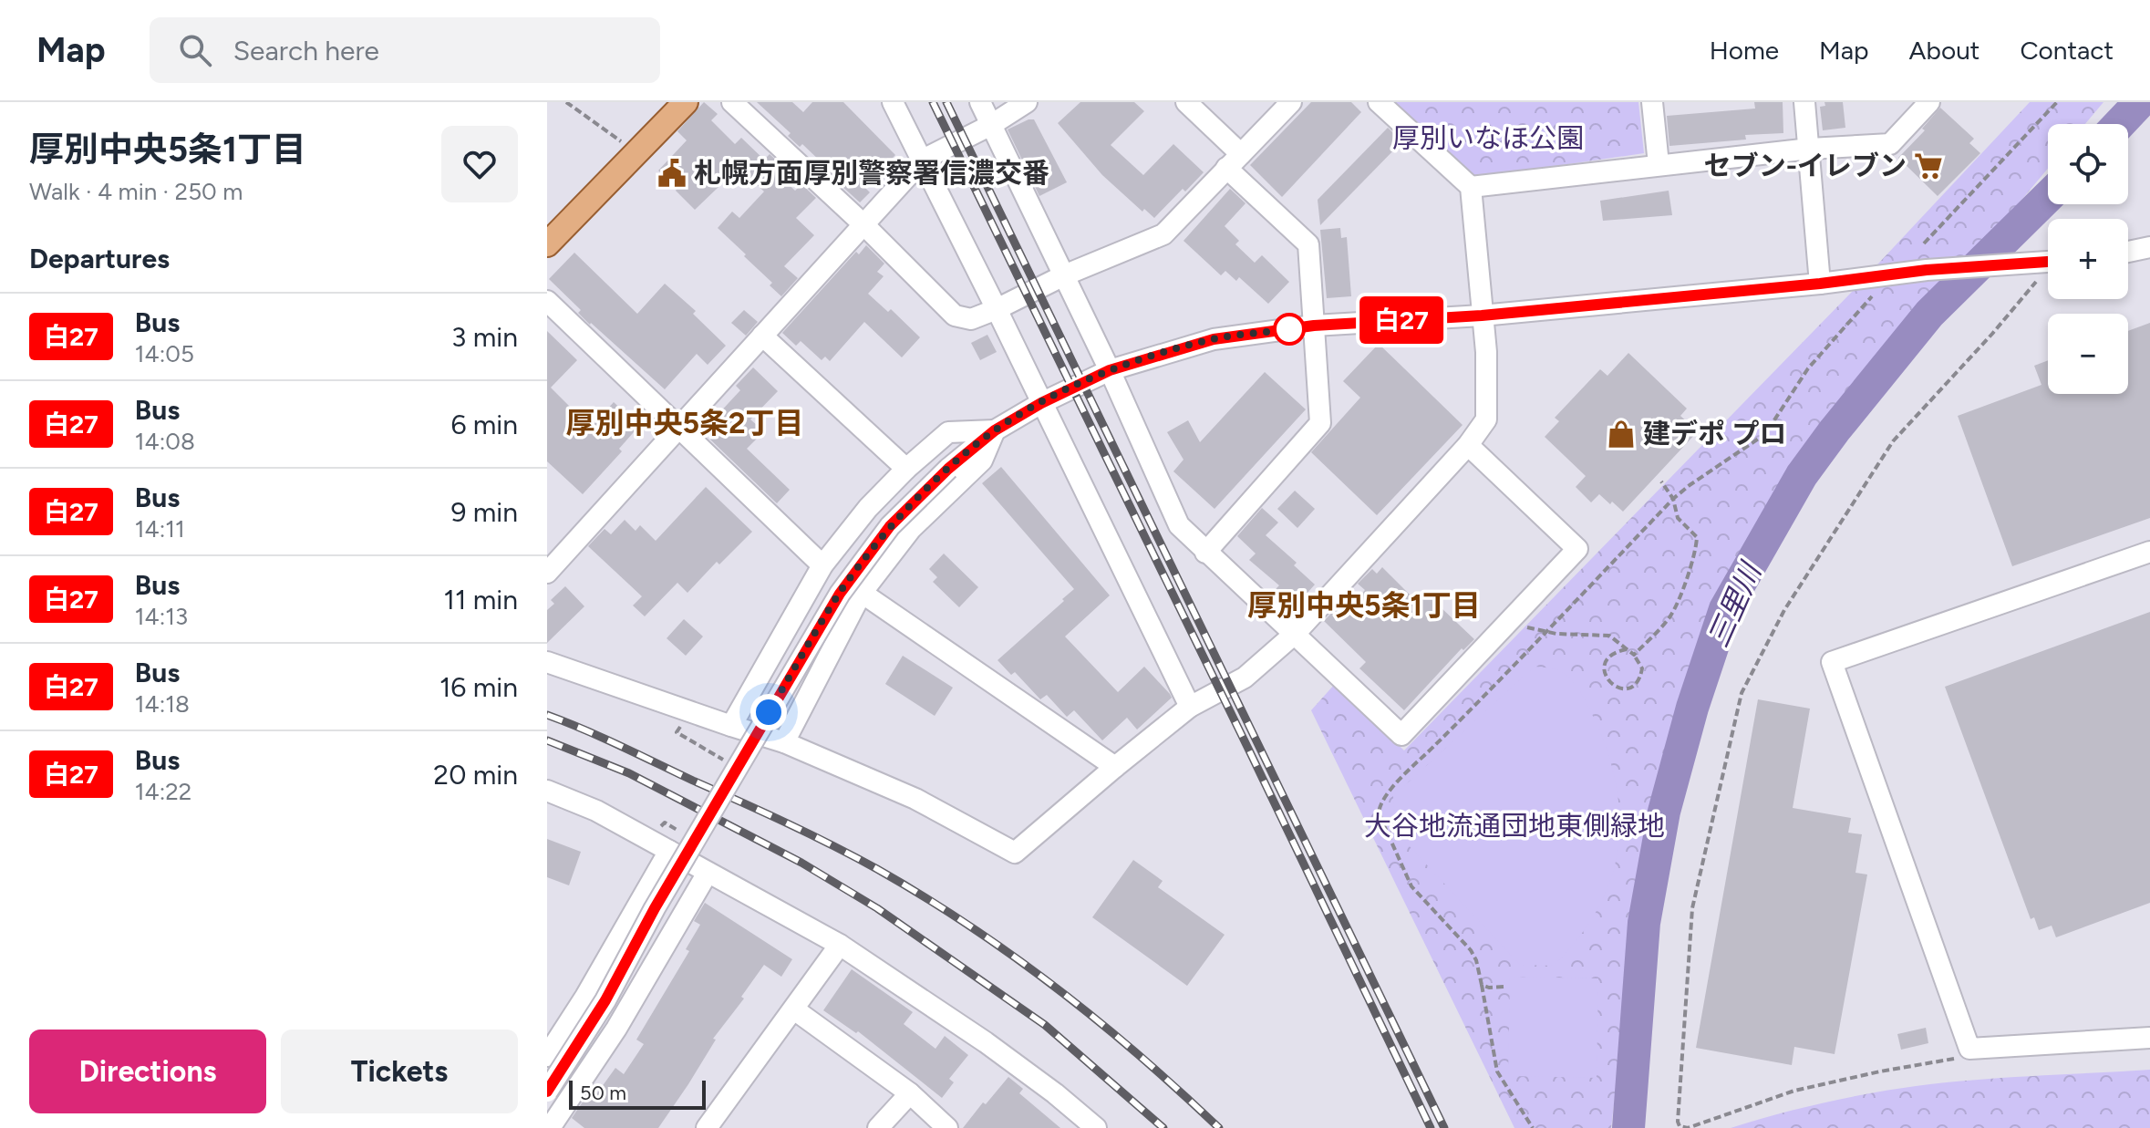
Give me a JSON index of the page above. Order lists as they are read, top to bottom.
{
  "districts": ["厚別中央5条2丁目", "厚別中央5条1丁目"],
  "water": ["三里川"],
  "parks": ["厚別いなほ公園", "大谷地流通団地東側緑地"],
  "places": {
    "supermarket": ["セブン-イレブン"],
    "public building": ["札幌方面厚別警察署信濃交番"],
    "shop": ["建デポ プロ"]
  },
  "lines": ["bus line 白27"],
  "scale_bar": "50 m",
  "page": {
    "header": "Map",
    "search": "Search here",
    "nav": [
      "Home",
      "Map",
      "About",
      "Contact"
    ],
    "heading": [
      ["厚別中央5条1丁目", "Walk · 4 min · 250 m"],
      "Departures"
    ],
    "on_map": "白27",
    "map_buttons": ["+", "−"],
    "list": [
      {
        "mark": "白27",
        "name": "Bus",
        "note": "14:05",
        "value": "3 min"
      },
      {
        "mark": "白27",
        "name": "Bus",
        "note": "14:08",
        "value": "6 min"
      },
      {
        "mark": "白27",
        "name": "Bus",
        "note": "14:11",
        "value": "9 min"
      },
      {
        "mark": "白27",
        "name": "Bus",
        "note": "14:13",
        "value": "11 min"
      },
      {
        "mark": "白27",
        "name": "Bus",
        "note": "14:18",
        "value": "16 min"
      },
      {
        "mark": "白27",
        "name": "Bus",
        "note": "14:22",
        "value": "20 min"
      }
    ],
    "buttons": ["Directions", "Tickets"],
    "scale": "50 m"
  }
}
